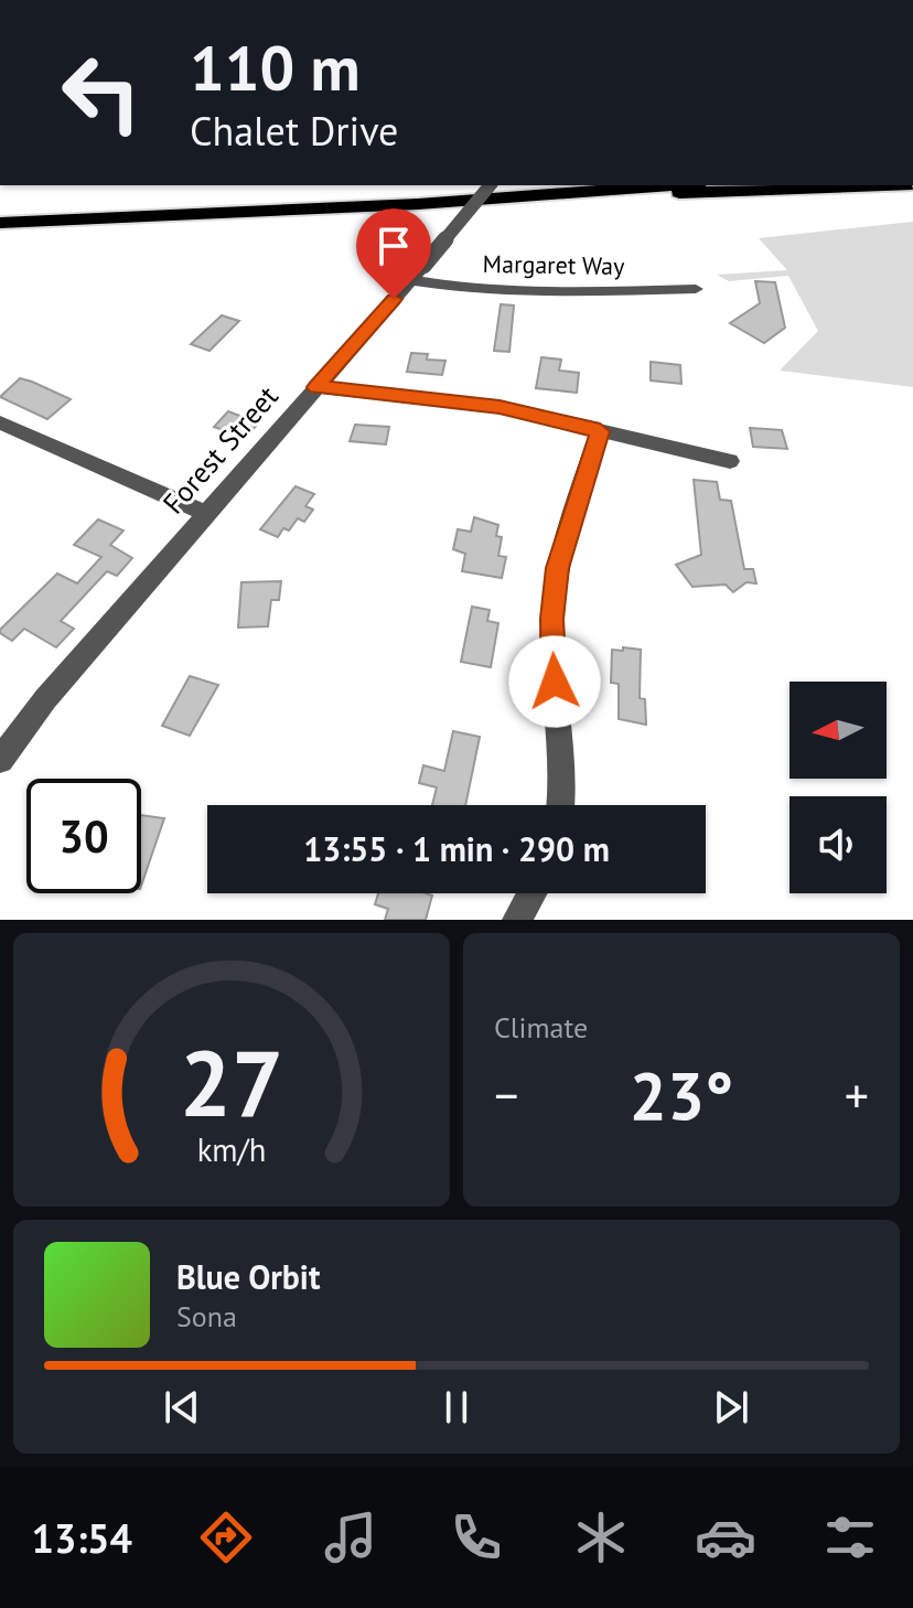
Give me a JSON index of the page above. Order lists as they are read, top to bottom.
{
  "streets": {
    "street": ["Margaret Way", "Forest Street"]
  },
  "crossings": [
    ["Margaret Way", "Forest Street"]
  ],
  "north": "left",
  "page": {
    "turn": ["110 m", "Chalet Drive"],
    "limit": "30",
    "trip": "13:55 · 1 min · 290 m",
    "tile": "Climate",
    "heat": ["−", "23°", "+"],
    "song": ["Blue Orbit", "Sona"],
    "tabs": "13:54",
    "gauge": ["27", "km/h"]
  }
}
